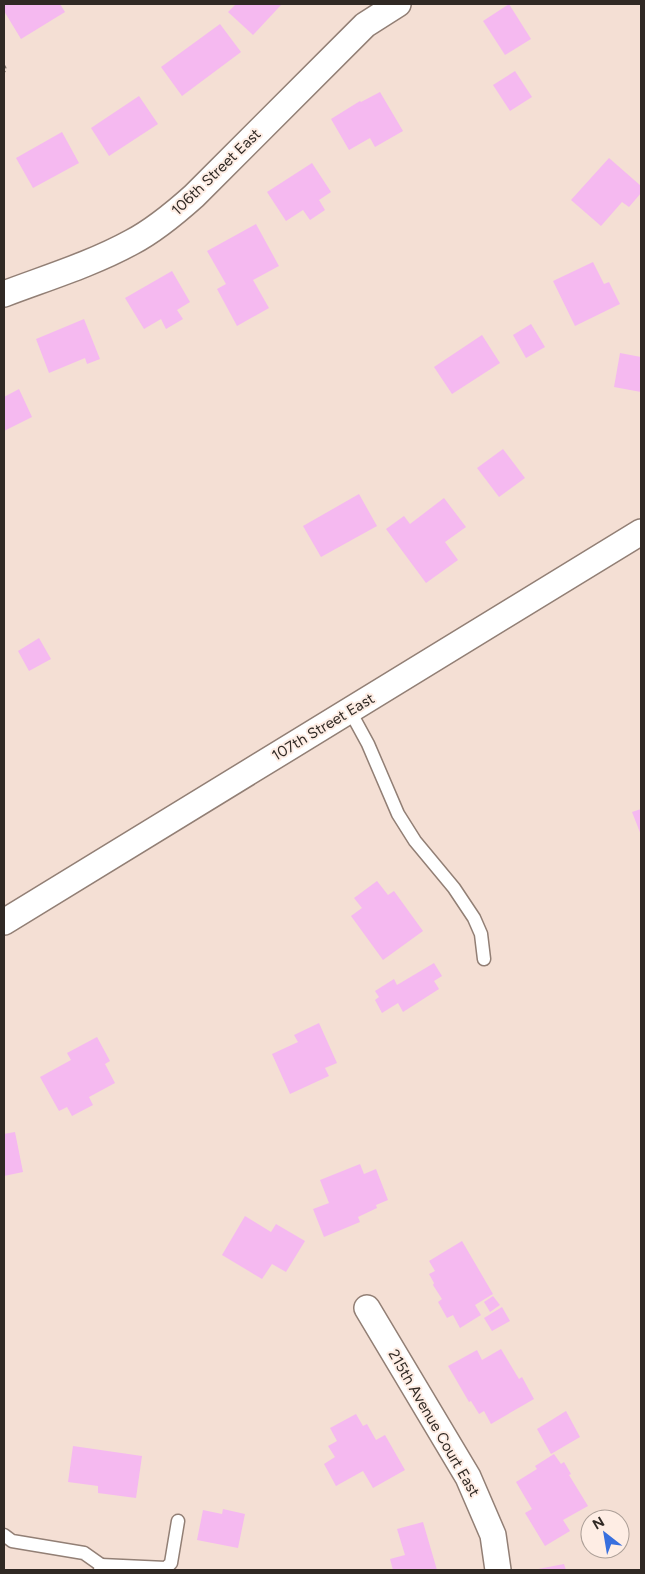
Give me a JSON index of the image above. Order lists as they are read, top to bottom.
{
  "streets": {
    "street": ["106th Street East", "107th Street East", "215th Avenue Court East"]
  },
  "north": "top left"
}
